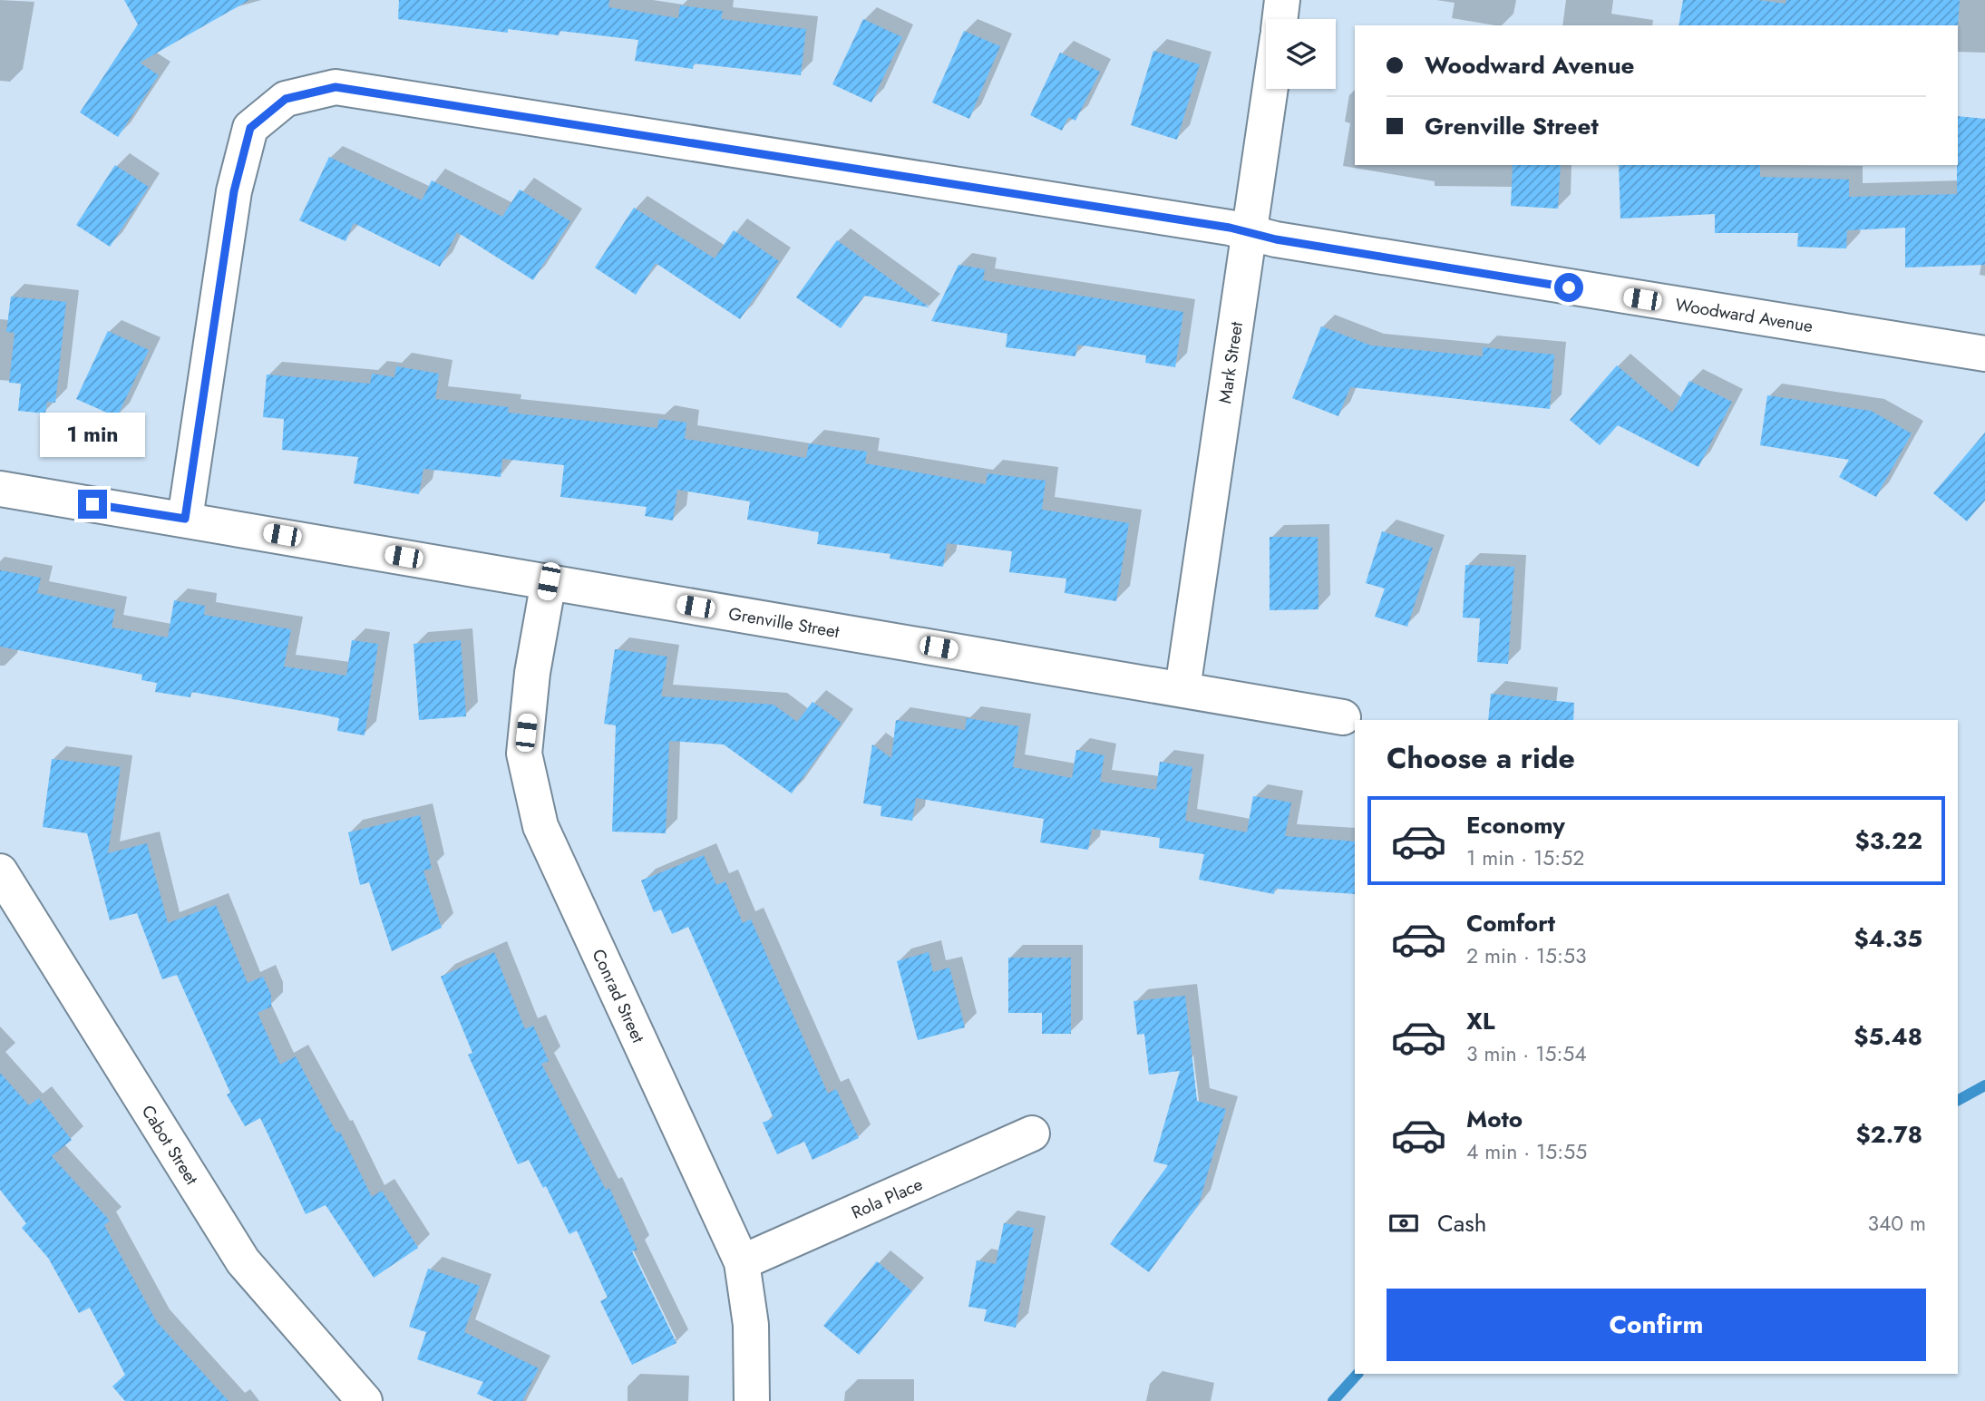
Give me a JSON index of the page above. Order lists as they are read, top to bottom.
{
  "streets": {
    "street": [
      "Woodward Avenue",
      "Mark Street",
      "Grenville Street",
      "Conrad Street",
      "Cabot Street",
      "Rola Place"
    ]
  },
  "crossings": [
    ["Woodward Avenue", "Mark Street"],
    ["Woodward Avenue", "Grenville Street"],
    ["Mark Street", "Grenville Street"],
    ["Grenville Street", "Conrad Street"],
    ["Conrad Street", "Rola Place"]
  ],
  "page": {
    "banner": ["Woodward Avenue", "Grenville Street"],
    "bubble": "1 min",
    "heading": "Choose a ride",
    "list": [
      {
        "name": "Economy",
        "note": "1 min · 15:52",
        "value": "$3.22"
      },
      {
        "name": "Comfort",
        "note": "2 min · 15:53",
        "value": "$4.35"
      },
      {
        "name": "XL",
        "note": "3 min · 15:54",
        "value": "$5.48"
      },
      {
        "name": "Moto",
        "note": "4 min · 15:55",
        "value": "$2.78"
      }
    ],
    "pay": ["Cash", "340 m"],
    "buttons": "Confirm"
  }
}
